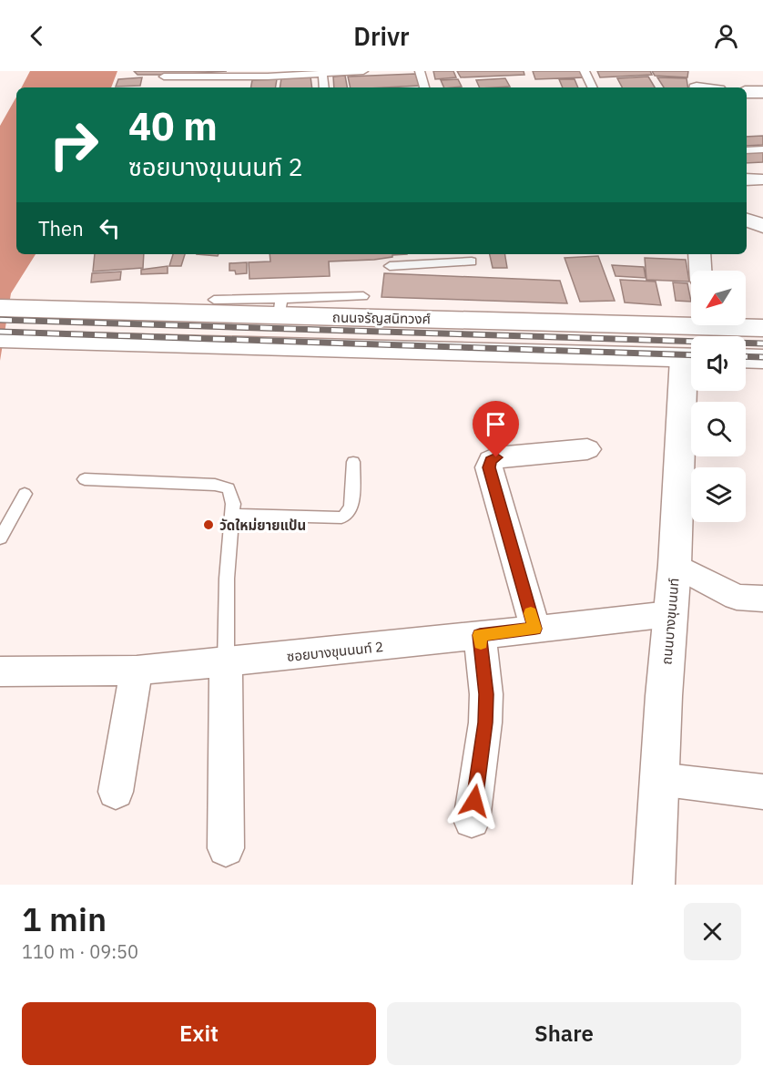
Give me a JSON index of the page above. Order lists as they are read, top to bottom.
{
  "streets": {
    "main road": ["ถนนจรัญสนิทวงศ์", "ถนนบางขุนนนท์"],
    "street": ["ซอยบางขุนนนท์ 2"]
  },
  "crossings": [
    ["ถนนบางขุนนนท์", "ซอยบางขุนนนท์ 2"]
  ],
  "places": ["วัดใหม่ยายแป้น"],
  "north": "bottom left",
  "page": {
    "header": "Drivr",
    "turn": ["40 m", "ซอยบางขุนนนท์ 2"],
    "then": "Then",
    "heading": ["1 min", "110 m · 09:50"],
    "buttons": ["Exit", "Share"]
  }
}
